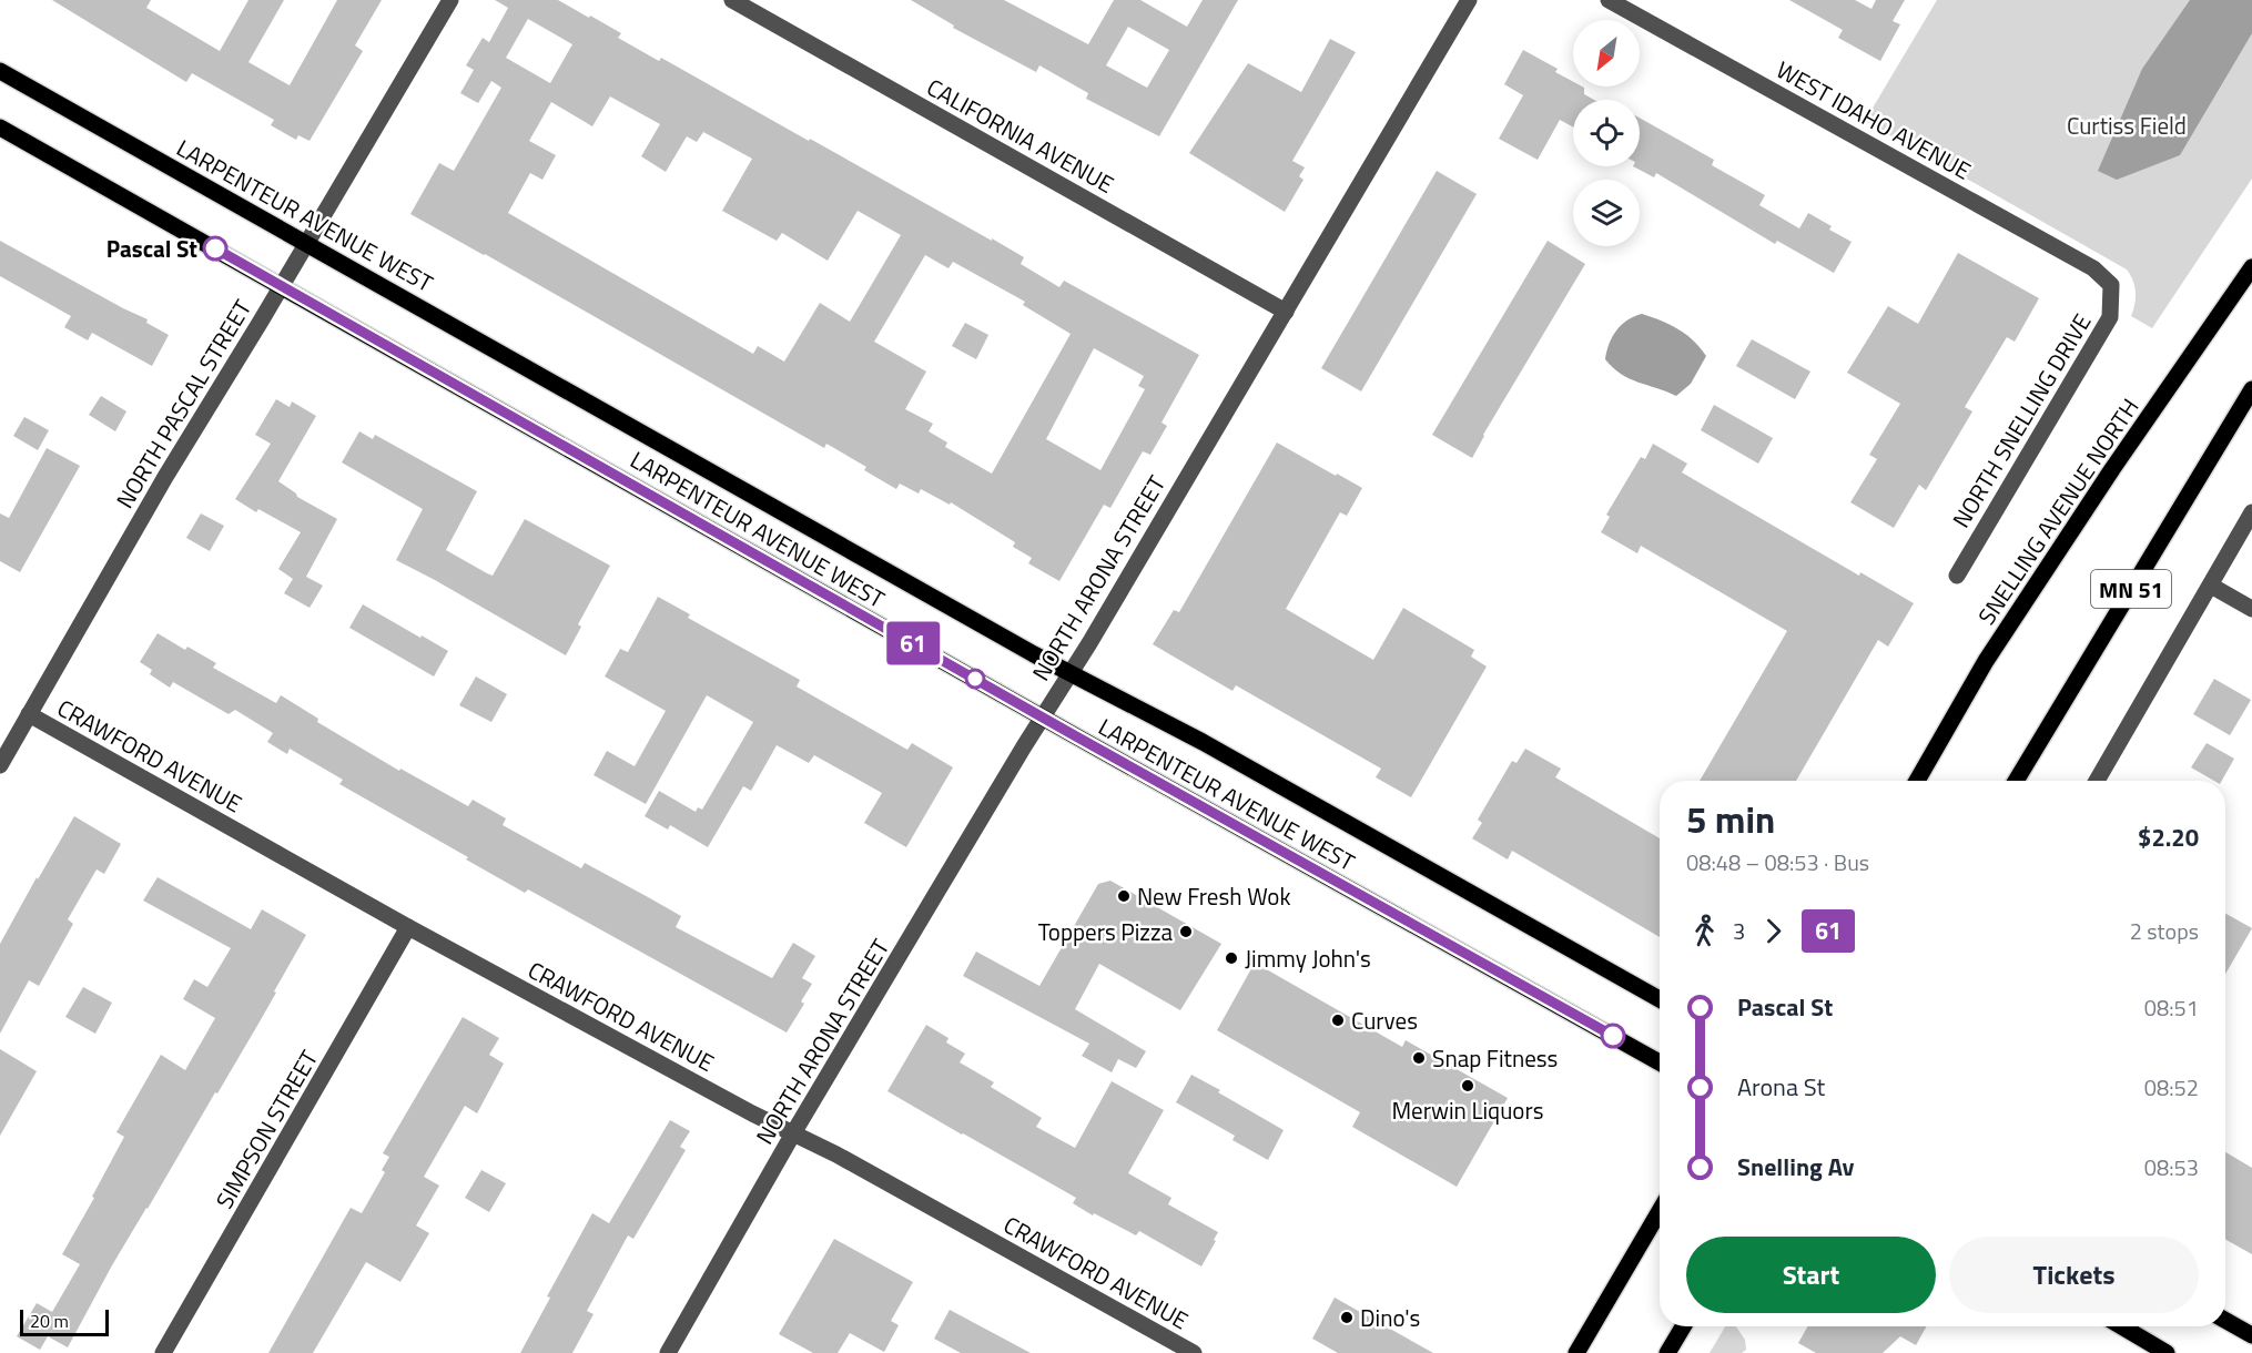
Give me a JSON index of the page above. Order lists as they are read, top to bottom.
{
  "streets": {
    "main road": ["LARPENTEUR AVENUE WEST", "SNELLING AVENUE NORTH", "MN 51"],
    "street": [
      "WEST IDAHO AVENUE",
      "CALIFORNIA AVENUE",
      "NORTH PASCAL STREET",
      "NORTH SNELLING DRIVE",
      "NORTH ARONA STREET",
      "CRAWFORD AVENUE",
      "SIMPSON STREET"
    ]
  },
  "crossings": [
    ["WEST IDAHO AVENUE", "NORTH SNELLING DRIVE"],
    ["CALIFORNIA AVENUE", "NORTH ARONA STREET"],
    ["LARPENTEUR AVENUE WEST", "NORTH PASCAL STREET"],
    ["LARPENTEUR AVENUE WEST", "NORTH ARONA STREET"],
    ["NORTH PASCAL STREET", "CRAWFORD AVENUE"],
    ["NORTH ARONA STREET", "CRAWFORD AVENUE"],
    ["CRAWFORD AVENUE", "SIMPSON STREET"]
  ],
  "parks": ["Curtiss Field"],
  "places": [
    "Pascal St",
    "New Fresh Wok",
    "Toppers Pizza",
    "Jimmy John's",
    "Curves",
    "Snap Fitness",
    "Merwin Liquors",
    "Dino's"
  ],
  "lines": ["bus line 61"],
  "scale_bar": "20 m",
  "north": "bottom left",
  "page": {
    "on_map": "61",
    "heading": ["5 min", "08:48 – 08:53 · Bus", "$2.20"],
    "legs": ["3", "61", "2 stops"],
    "list": [
      {
        "name": "Pascal St",
        "value": "08:51"
      },
      {
        "name": "Arona St",
        "value": "08:52"
      },
      {
        "name": "Snelling Av",
        "value": "08:53"
      }
    ],
    "buttons": ["Start", "Tickets"],
    "scale": "20 m"
  }
}
